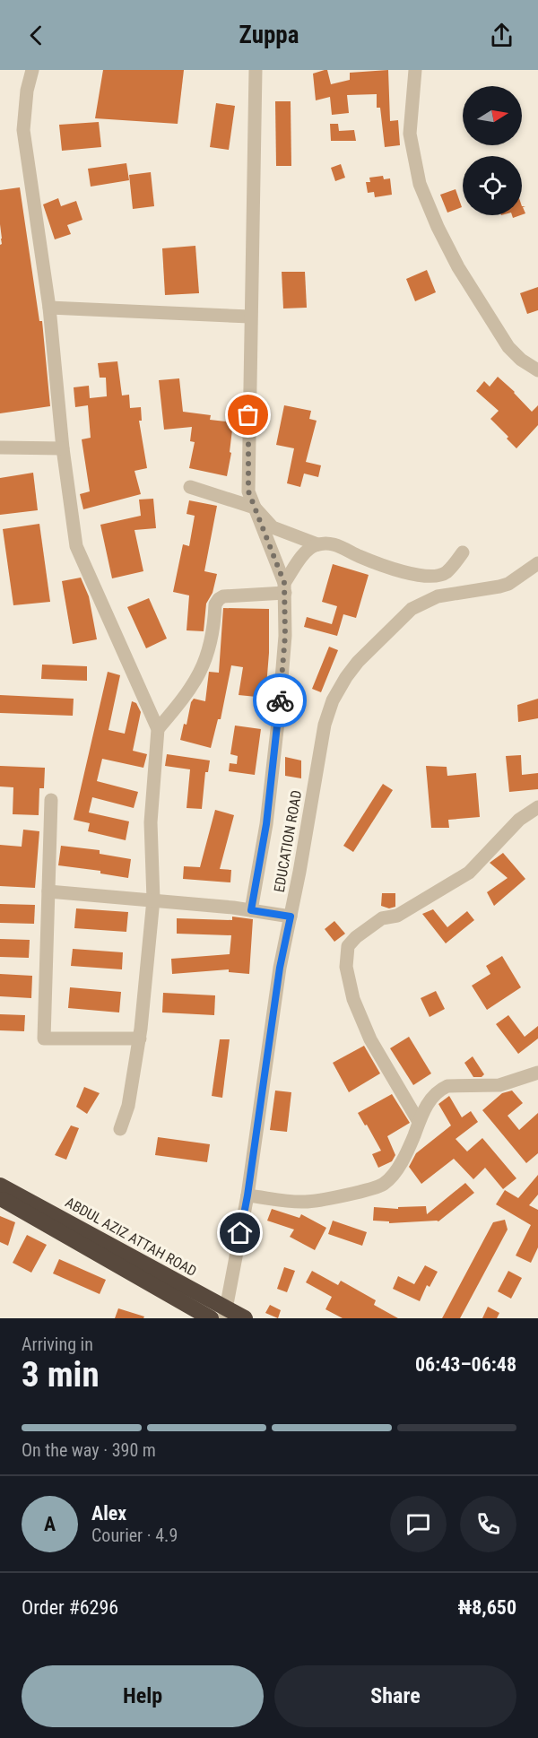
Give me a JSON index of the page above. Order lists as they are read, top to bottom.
{
  "streets": {
    "highway": ["ABDUL AZIZ ATTAH ROAD"],
    "street": ["EDUCATION ROAD"]
  },
  "crossings": [
    ["EDUCATION ROAD", "ABDUL AZIZ ATTAH ROAD"]
  ],
  "north": "right",
  "page": {
    "header": "Zuppa",
    "heading": ["3 min", "Arriving in", "06:43–06:48"],
    "panel": [
      "Alex",
      "Courier · 4.9",
      "Order #6296",
      "₦8,650"
    ],
    "bar": "On the way · 390 m",
    "round": "A",
    "buttons": ["Help", "Share"]
  }
}
